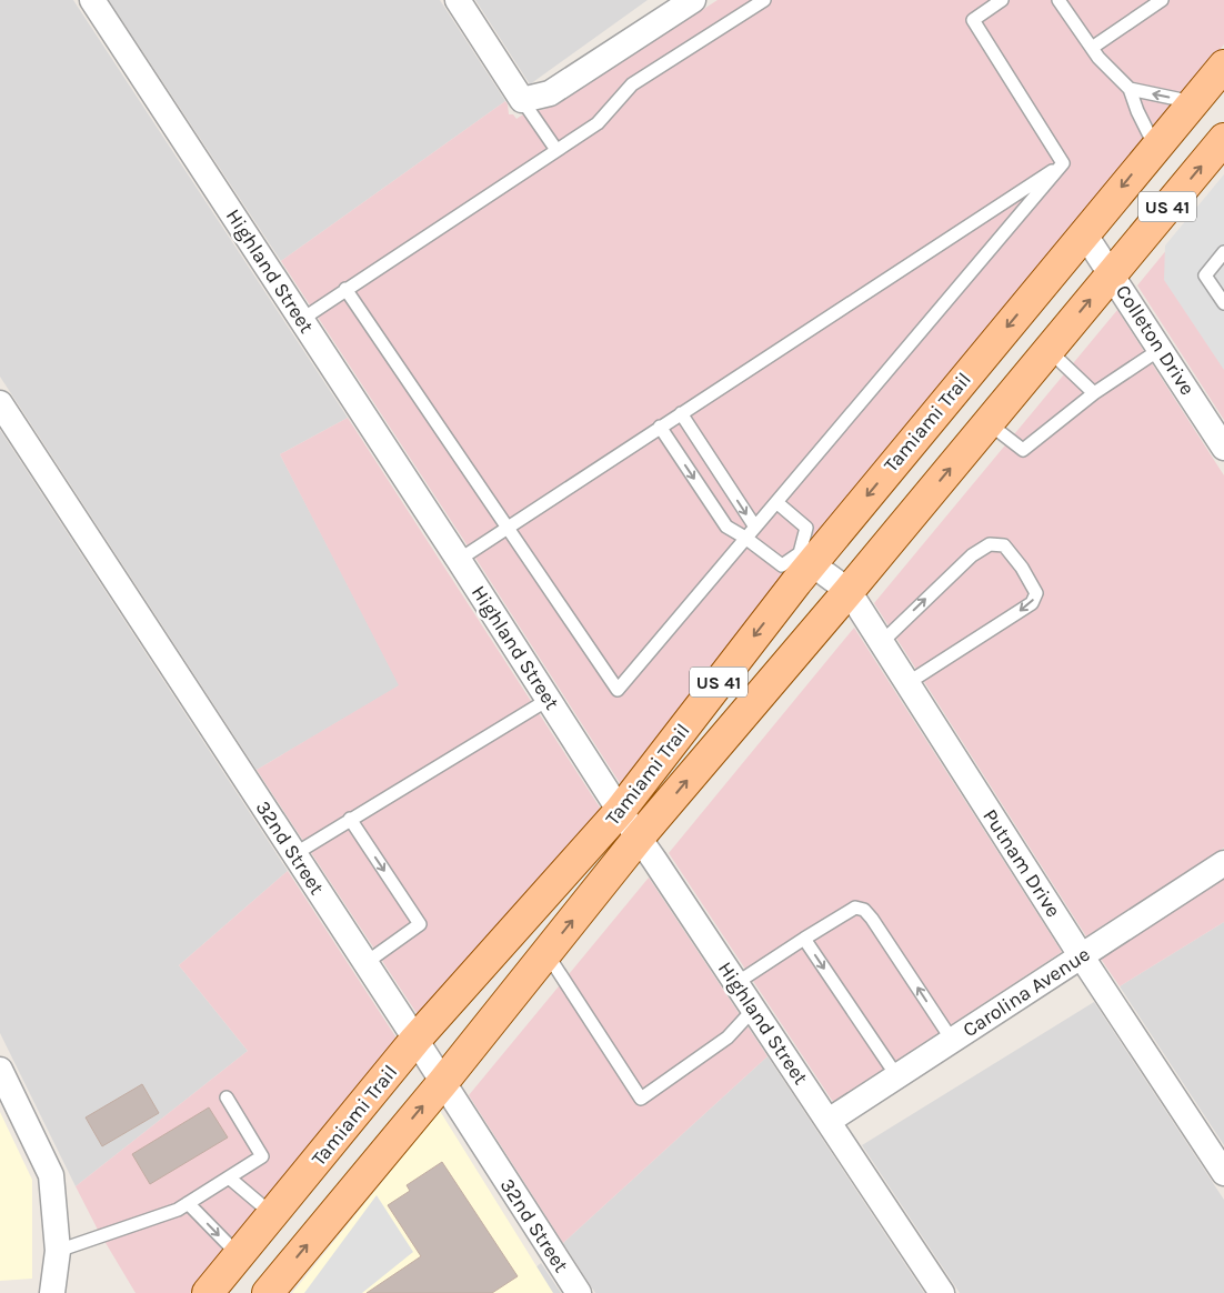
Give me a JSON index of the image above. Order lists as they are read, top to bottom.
{
  "streets": {
    "main road": ["US 41", "Tamiami Trail"],
    "street": [
      "Highland Street",
      "Colleton Drive",
      "32nd Street",
      "Putnam Drive",
      "Carolina Avenue"
    ]
  },
  "crossings": [
    ["Highland Street", "Tamiami Trail"],
    ["Highland Street", "Carolina Avenue"],
    ["Colleton Drive", "Tamiami Trail"],
    ["Tamiami Trail", "32nd Street"],
    ["Tamiami Trail", "Putnam Drive"],
    ["Putnam Drive", "Carolina Avenue"]
  ]
}
